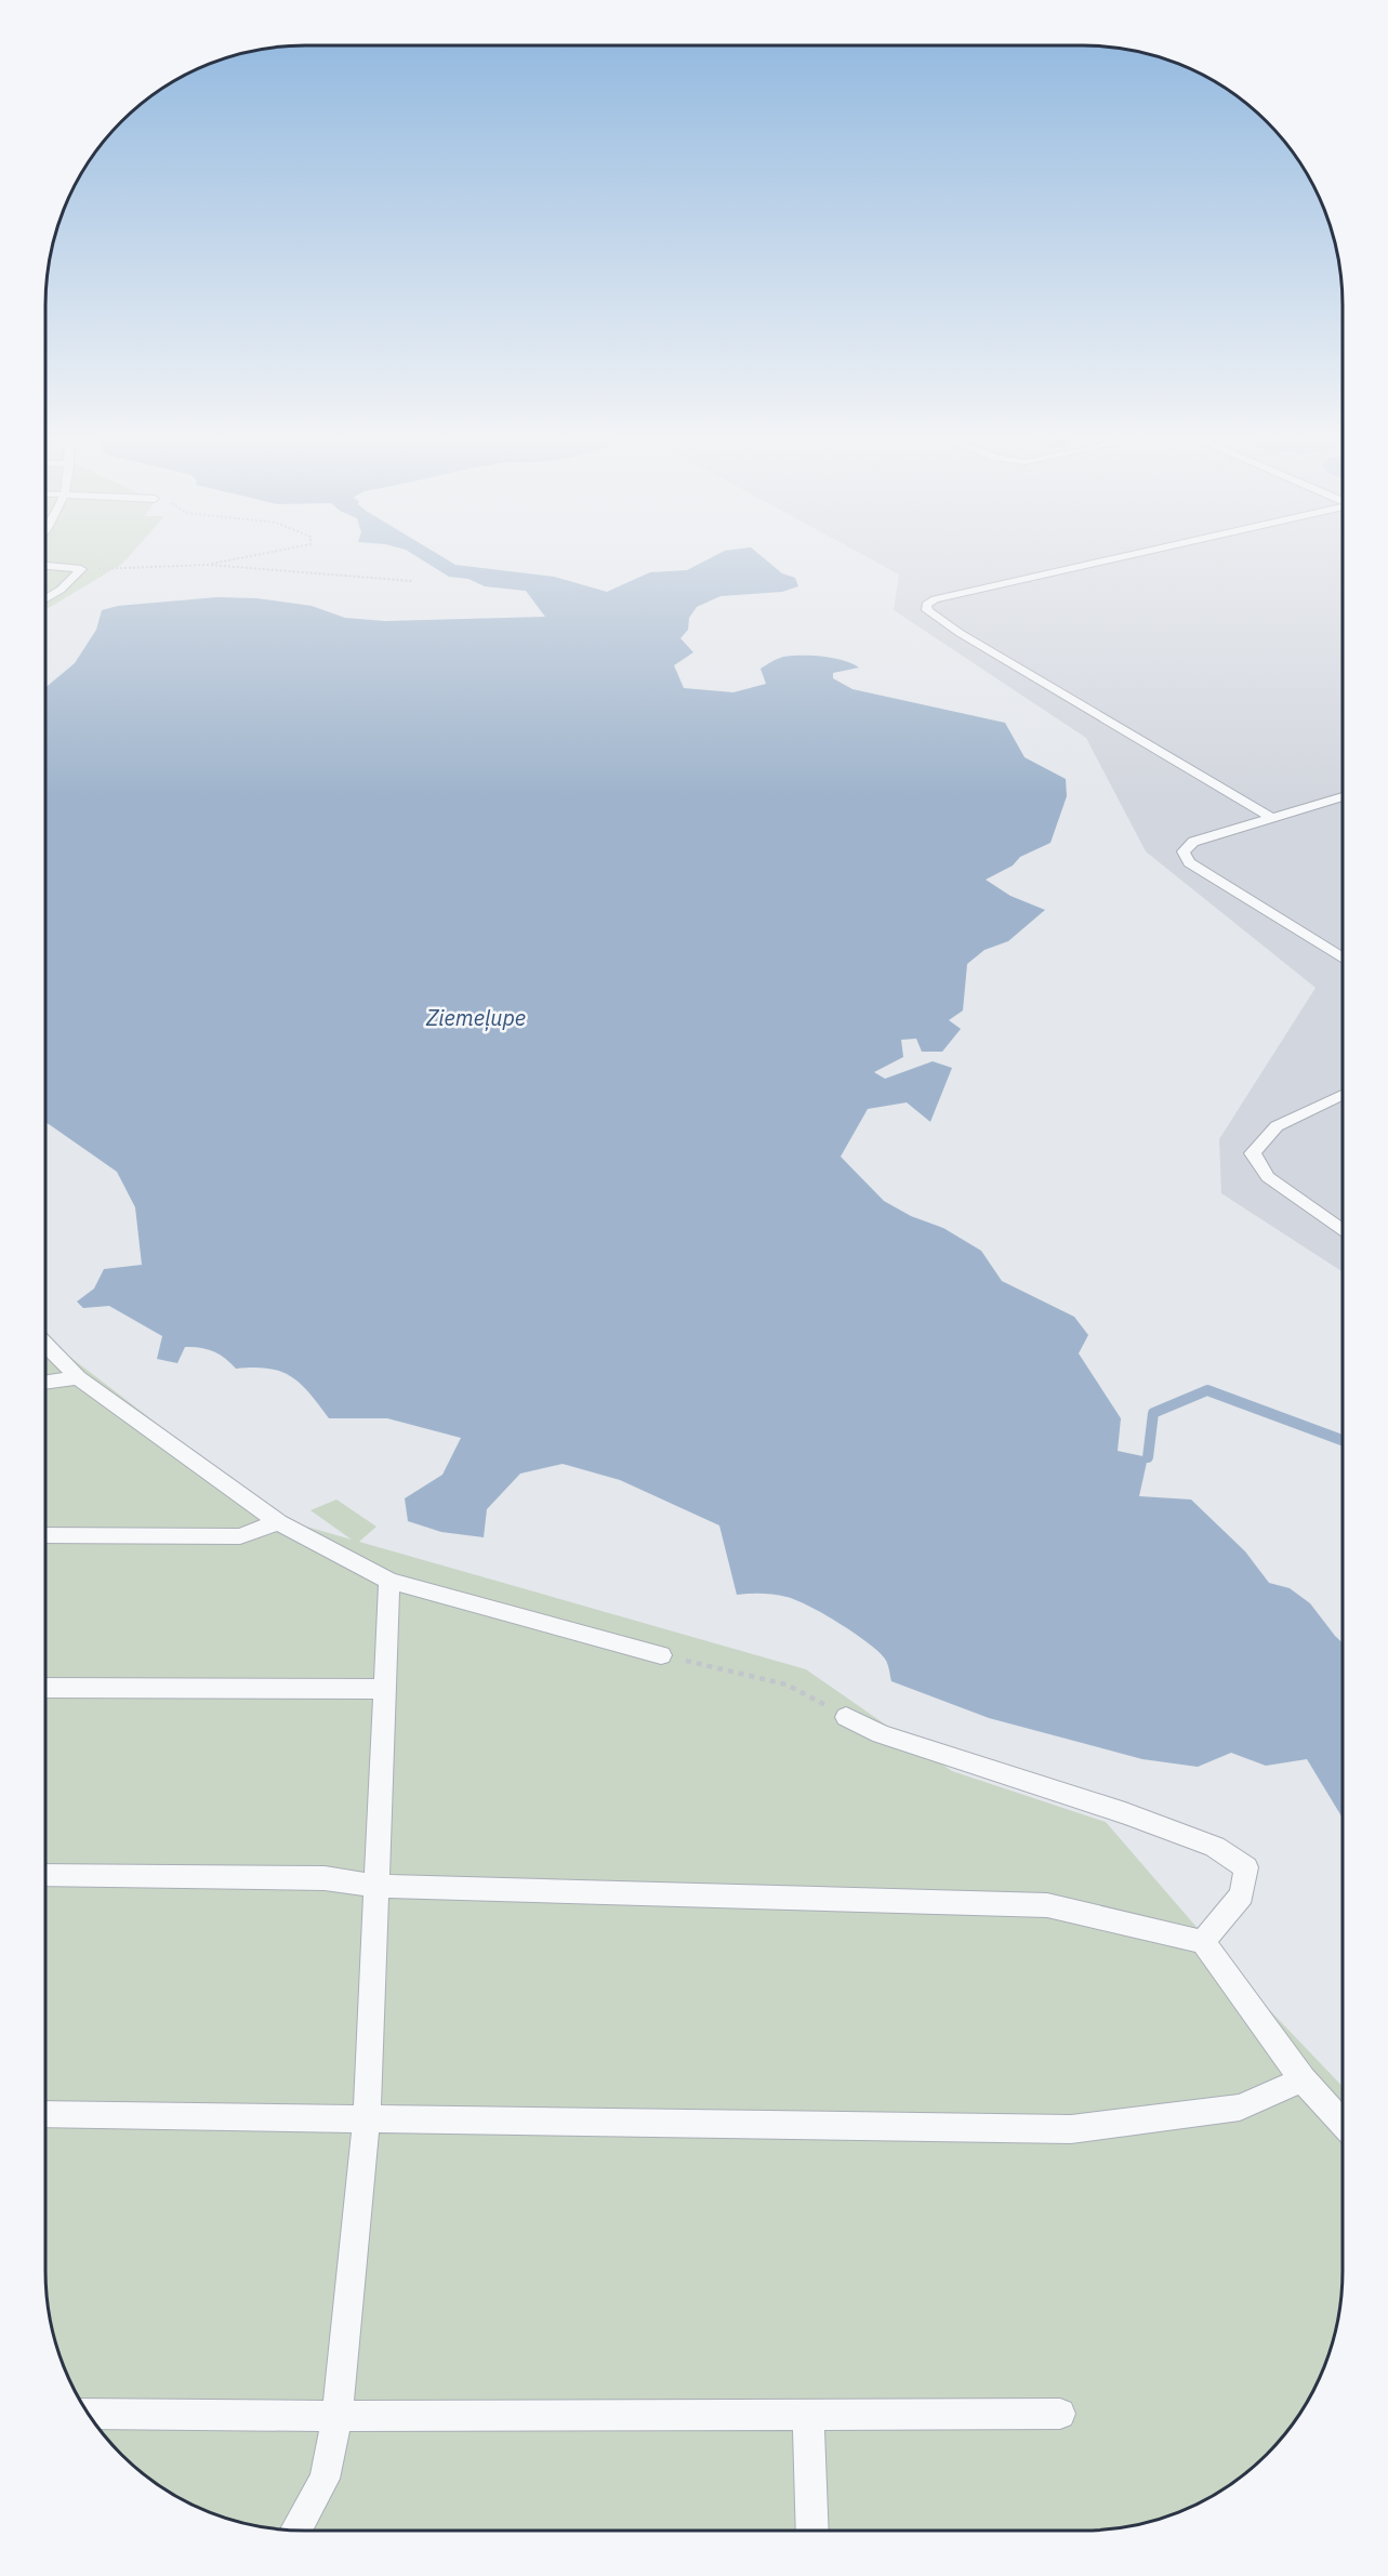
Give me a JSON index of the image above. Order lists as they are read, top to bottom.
{
  "water": ["Ziemeļupe"]
}
